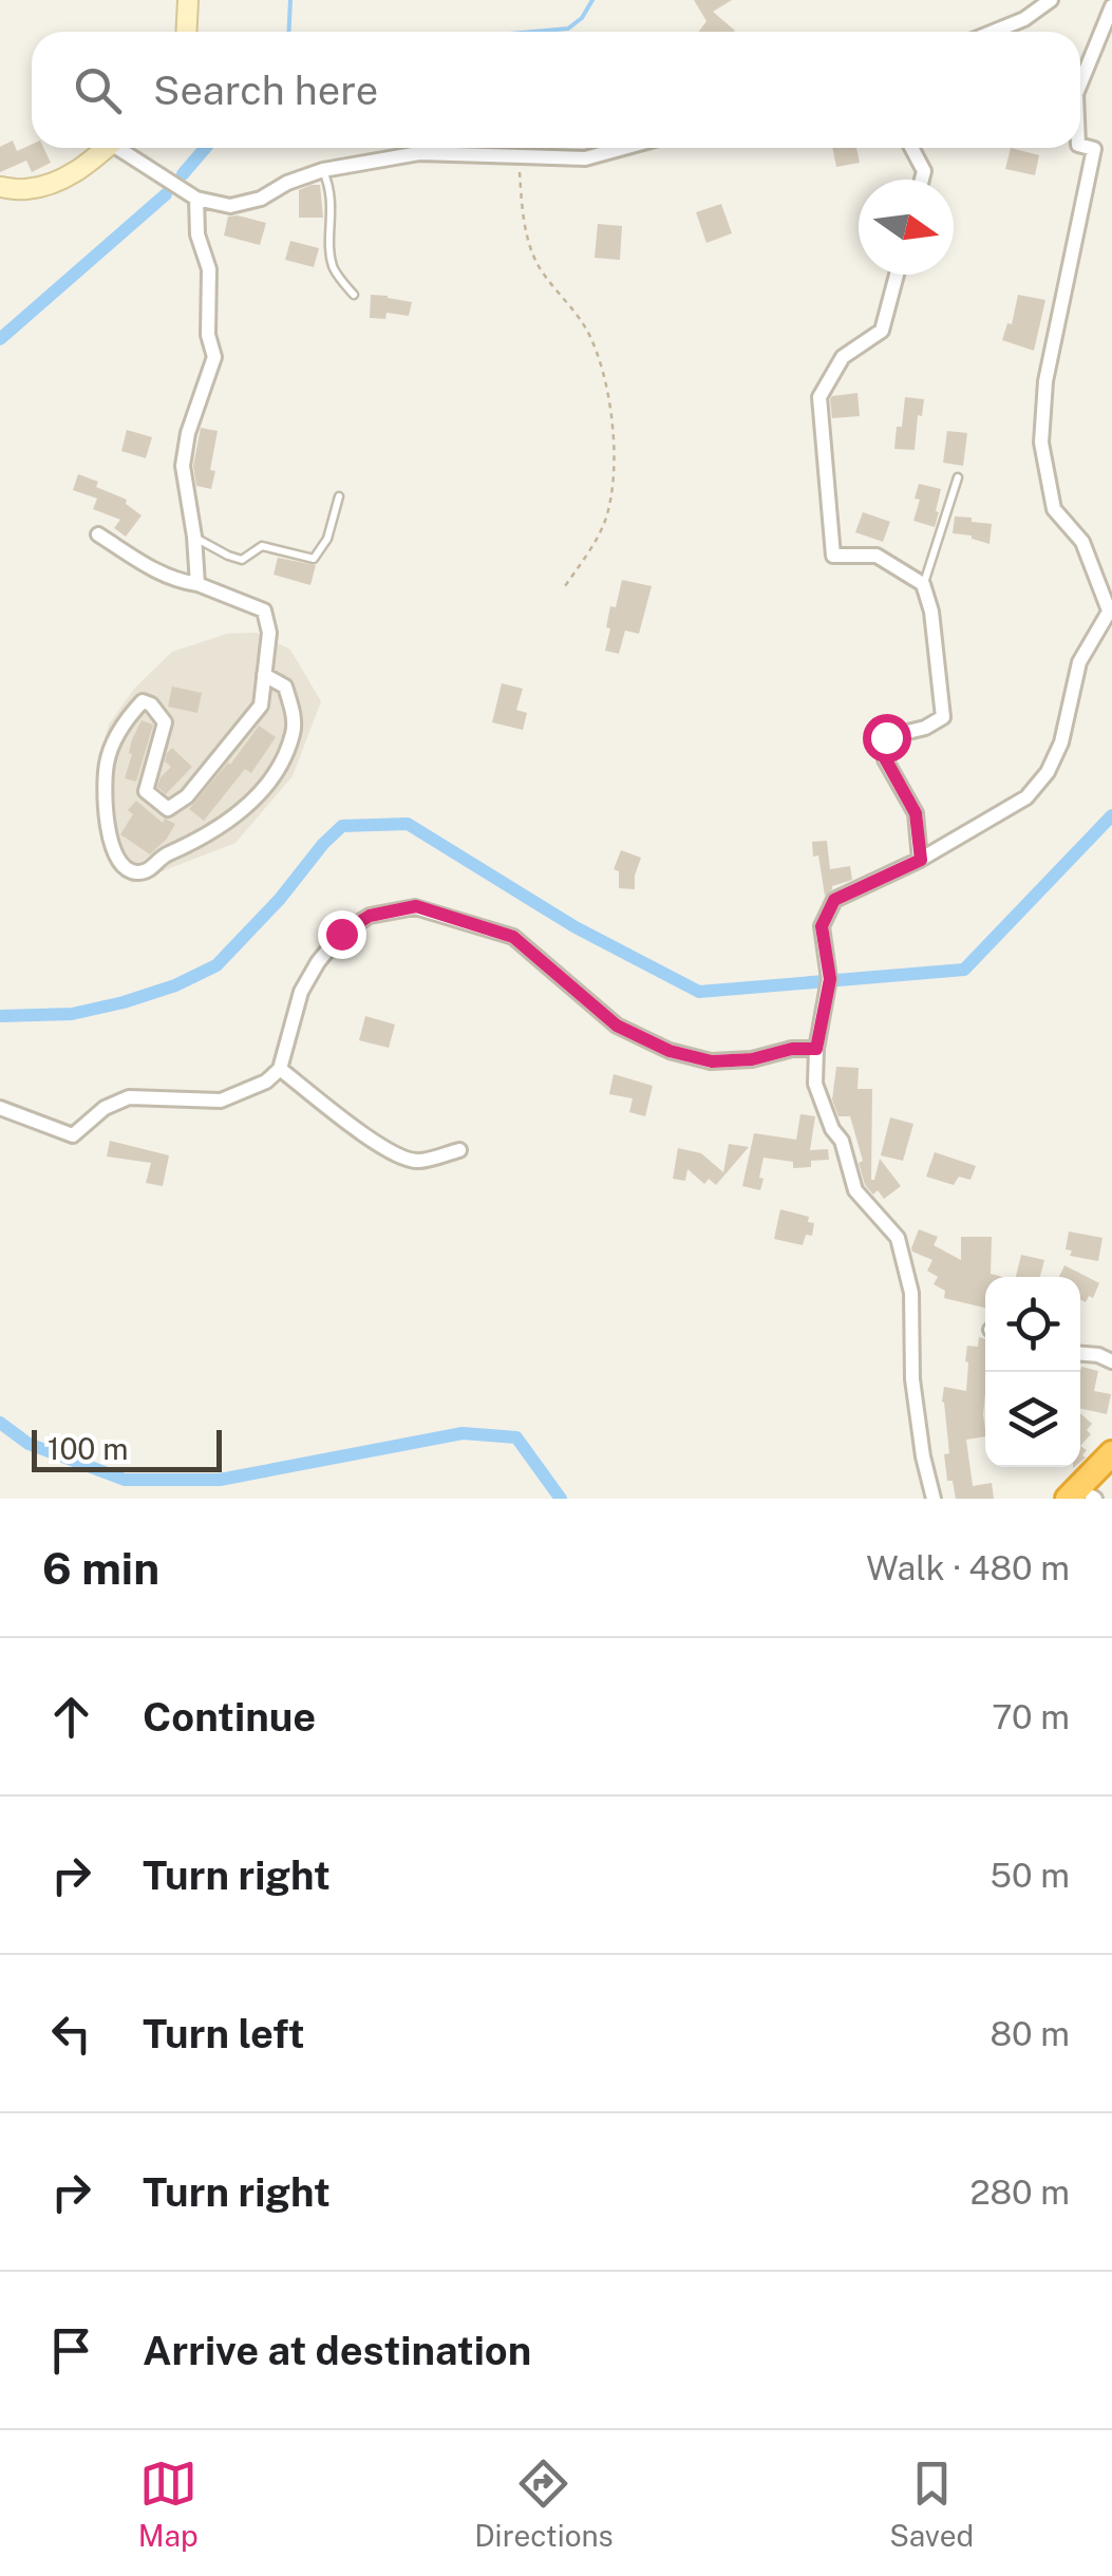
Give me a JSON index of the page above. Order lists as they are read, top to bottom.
{
  "scale_bar": "100 m",
  "north": "right",
  "page": {
    "search": "Search here",
    "scale": "100 m",
    "heading": ["6 min", "Walk · 480 m"],
    "list": [
      ["Continue", "70 m"],
      ["Turn right", "50 m"],
      ["Turn left", "80 m"],
      ["Turn right", "280 m"],
      "Arrive at destination"
    ],
    "nav": ["Map", "Directions", "Saved"]
  }
}
